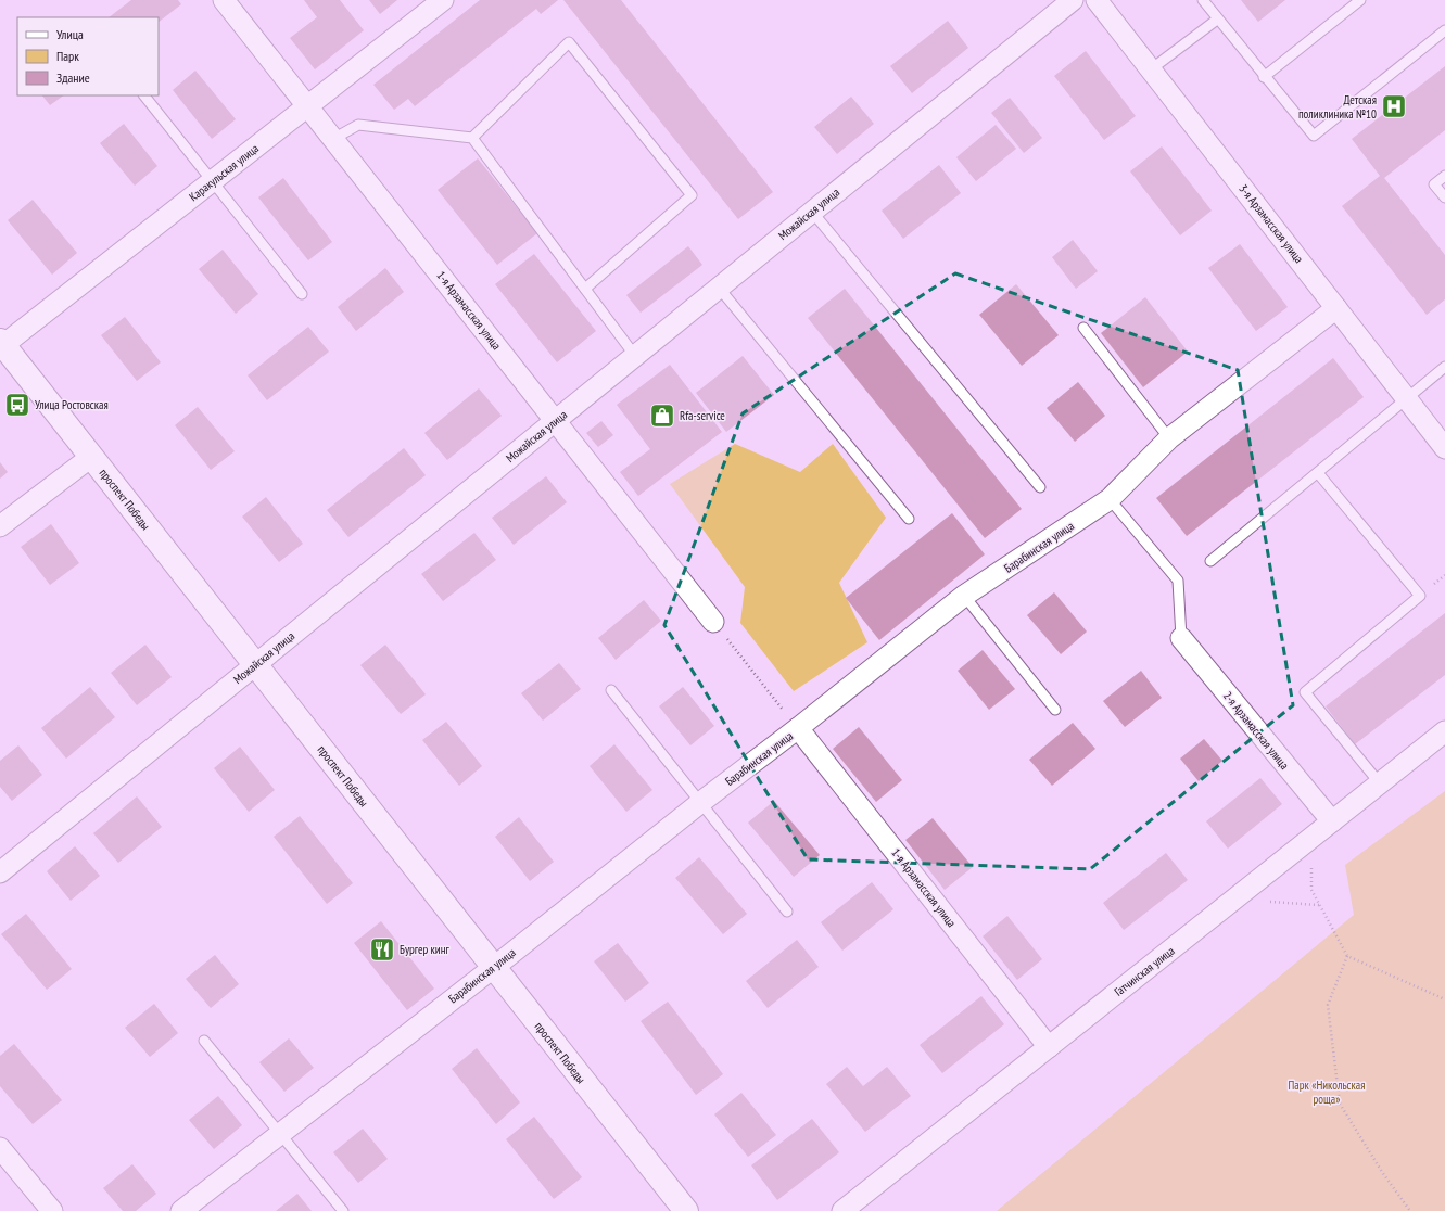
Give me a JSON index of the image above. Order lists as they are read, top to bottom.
{
  "streets": {
    "main road": ["проспект Победы"],
    "street": [
      "Каракульская улица",
      "Можайская улица",
      "3-я Арзамасская улица",
      "1-я Арзамасская улица",
      "Барабинская улица",
      "2-я Арзамасская улица",
      "Гатчинская улица"
    ]
  },
  "crossings": [
    ["Каракульская улица", "1-я Арзамасская улица"],
    ["Каракульская улица", "проспект Победы"],
    ["Можайская улица", "1-я Арзамасская улица"],
    ["Можайская улица", "проспект Победы"],
    ["3-я Арзамасская улица", "Барабинская улица"],
    ["1-я Арзамасская улица", "Барабинская улица"],
    ["1-я Арзамасская улица", "Гатчинская улица"],
    ["проспект Победы", "Барабинская улица"],
    ["2-я Арзамасская улица", "Гатчинская улица"]
  ],
  "parks": ["Парк «Никольская роща»"],
  "places": {
    "hospital": ["Детская поликлиника №10"],
    "bus stop": ["Улица Ростовская"],
    "shop": ["Rfa-service"],
    "restaurant": ["Бургер кинг"]
  },
  "legend": ["Улица", "Парк", "Здание"]
}
